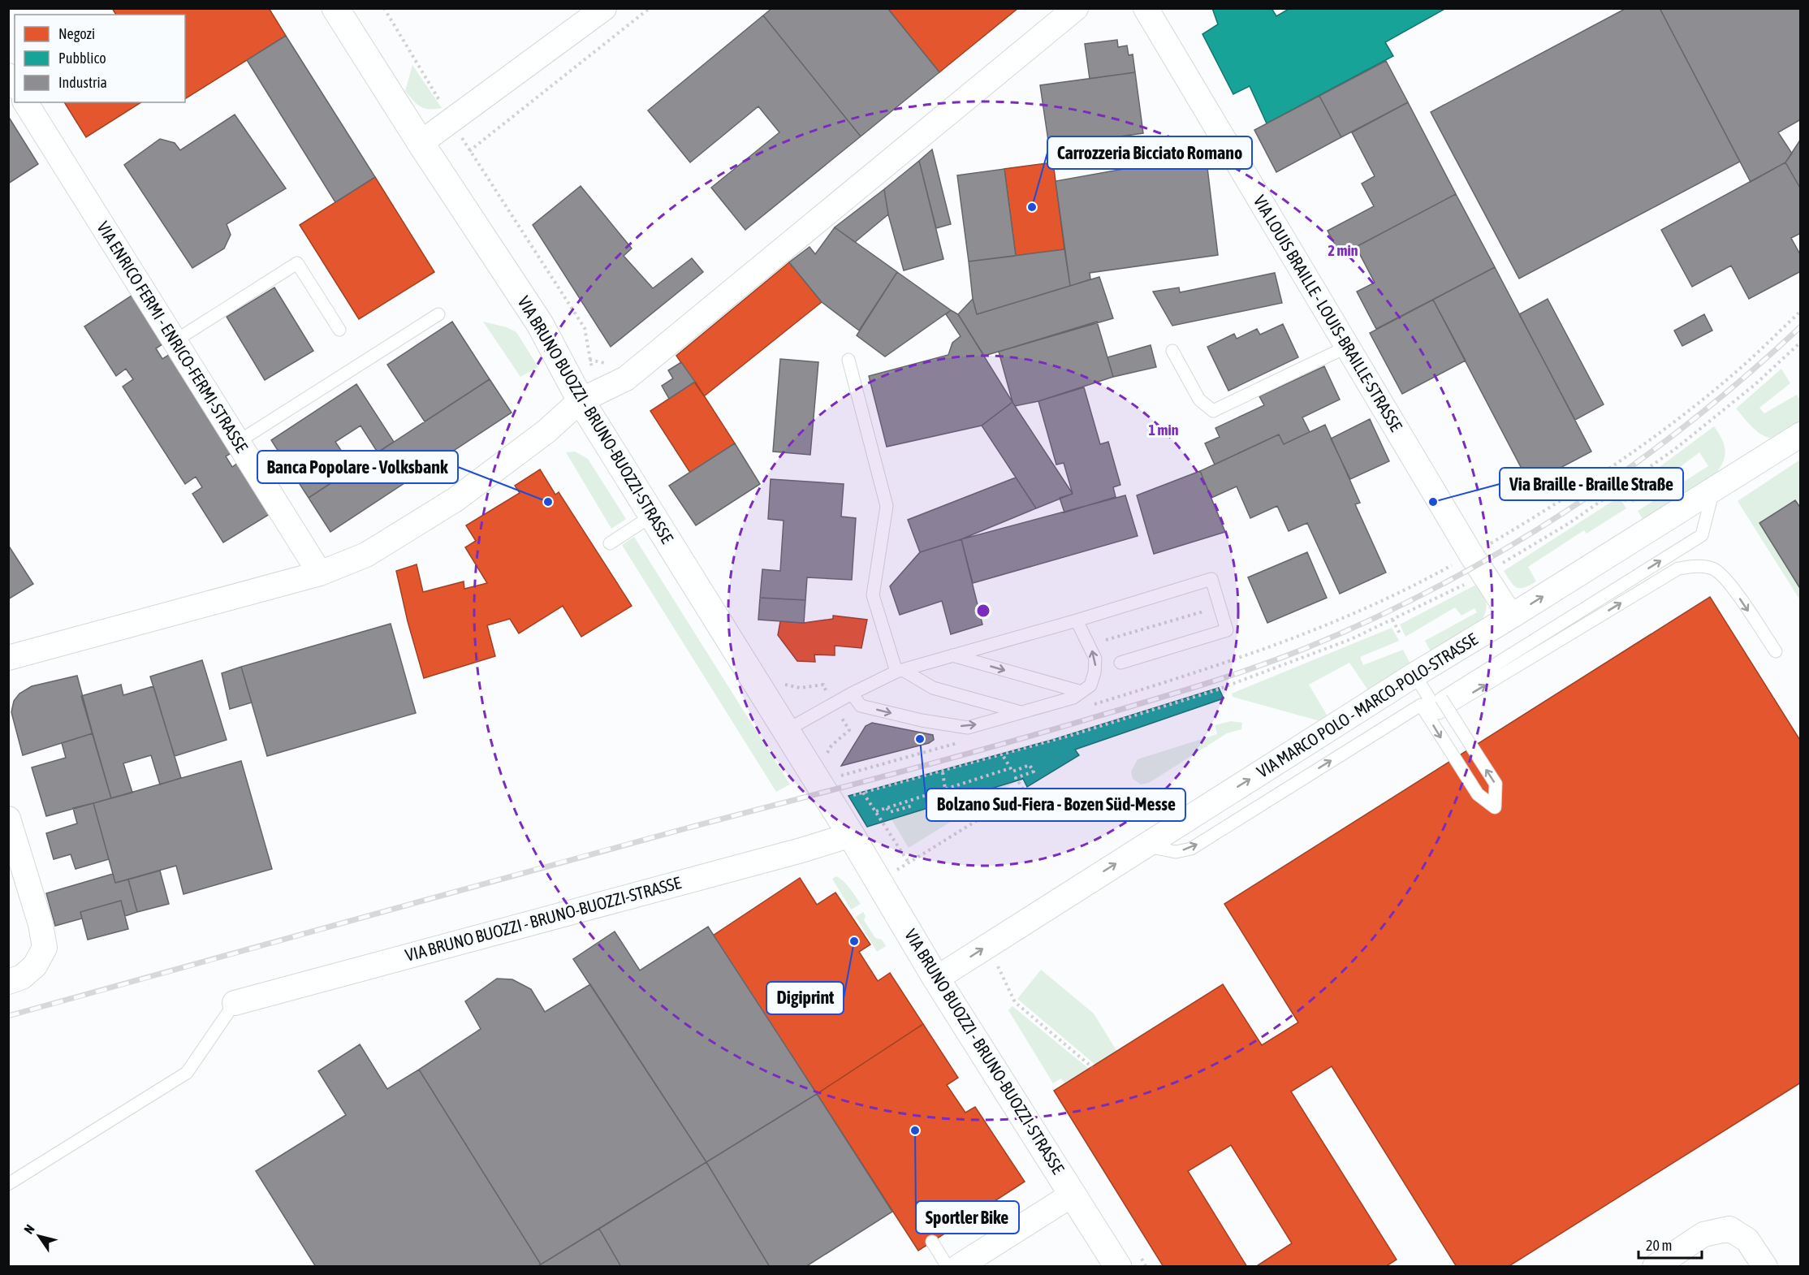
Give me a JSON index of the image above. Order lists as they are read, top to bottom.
{
  "streets": {
    "main road": ["VIA BRUNO BUOZZI - BRUNO-BUOZZI-STRASSE"],
    "street": ["VIA LOUIS BRAILLE - LOUIS-BRAILLE-STRASSE", "VIA ENRICO FERMI - ENRICO-FERMI-STRASSE", "VIA MARCO POLO - MARCO-POLO-STRASSE"]
  },
  "crossings": [
    ["VIA LOUIS BRAILLE - LOUIS-BRAILLE-STRASSE", "VIA MARCO POLO - MARCO-POLO-STRASSE"],
    ["VIA BRUNO BUOZZI - BRUNO-BUOZZI-STRASSE", "VIA MARCO POLO - MARCO-POLO-STRASSE"]
  ],
  "one_way": ["VIA MARCO POLO - MARCO-POLO-STRASSE"],
  "places": [
    "Carrozzeria Bicciato Romano",
    "Banca Popolare - Volksbank",
    "Via Braille - Braille Straße",
    "Bolzano Sud-Fiera - Bozen Süd-Messe",
    "Digiprint",
    "Sportler Bike"
  ],
  "legend": ["Negozi", "Pubblico", "Industria"],
  "scale_bar": "20 m",
  "north": "top left",
  "rings": ["2 min", "1 min"]
}
